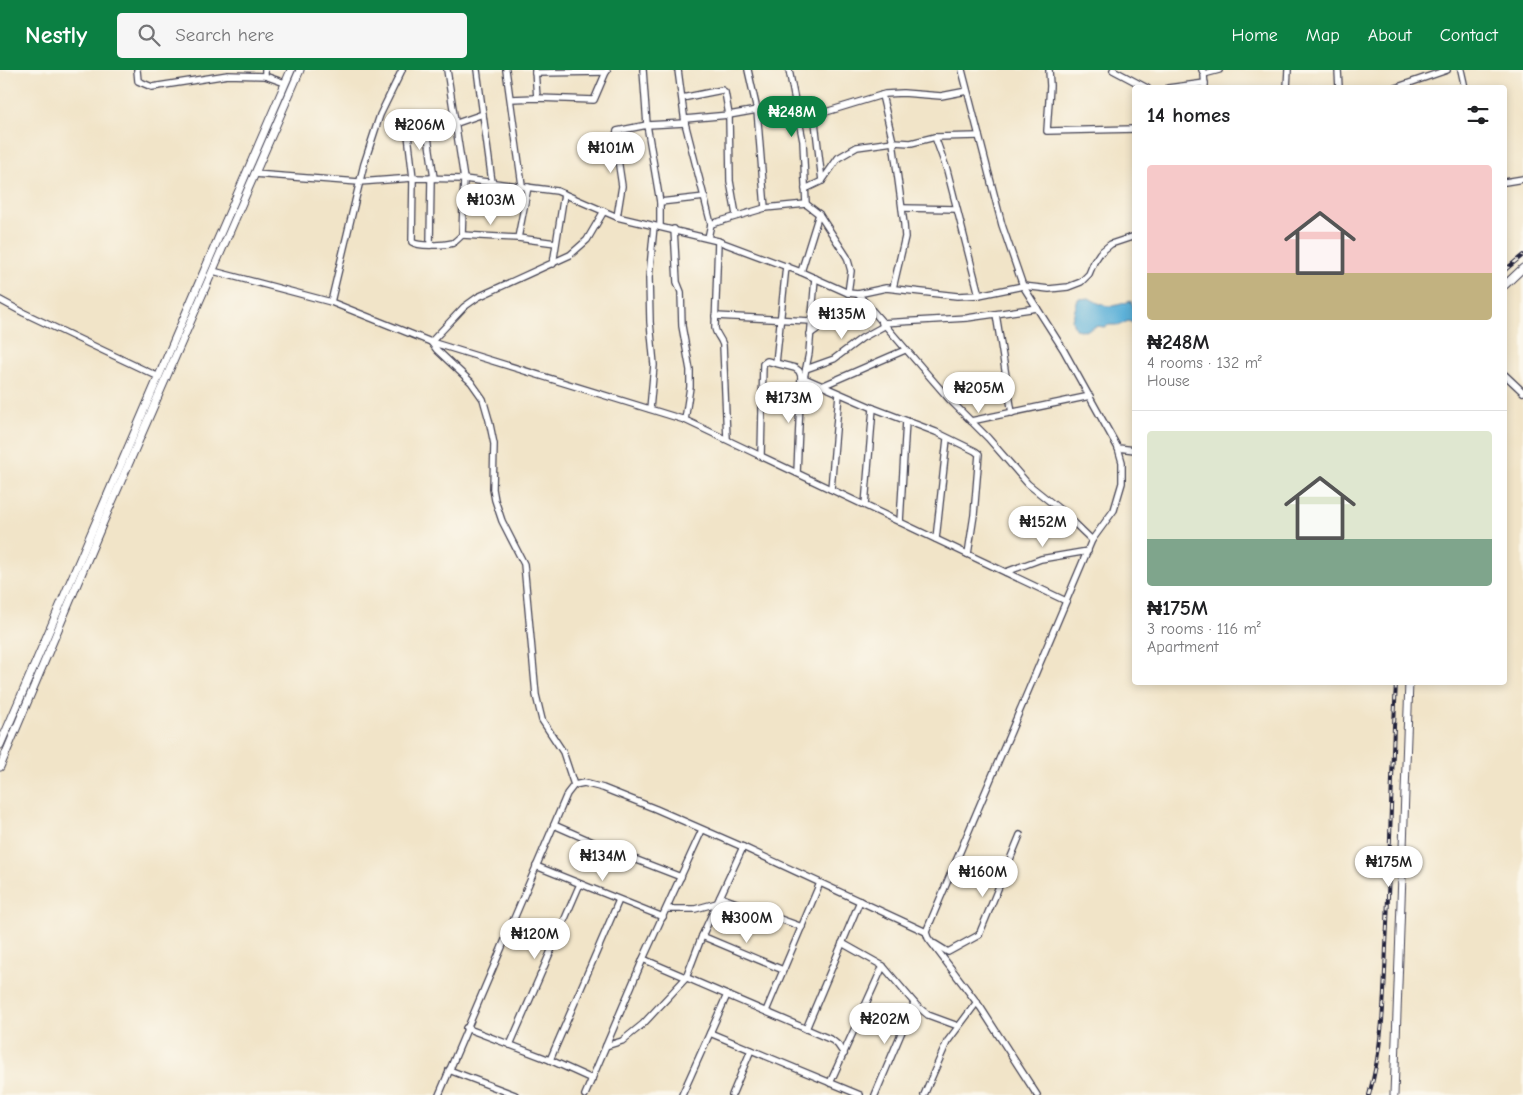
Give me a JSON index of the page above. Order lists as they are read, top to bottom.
{
  "page": {
    "header": "Nestly",
    "search": "Search here",
    "nav": [
      "Home",
      "Map",
      "About",
      "Contact"
    ],
    "heading": "14 homes",
    "price": [
      "₦248M",
      "₦206M",
      "₦101M",
      "₦103M",
      "₦135M",
      "₦205M",
      "₦173M",
      "₦152M",
      "₦134M",
      "₦175M",
      "₦160M",
      "₦300M",
      "₦120M",
      "₦202M"
    ],
    "list": [
      {
        "name": "₦248M",
        "note": "4 rooms · 132 m² · House"
      },
      {
        "name": "₦175M",
        "note": "3 rooms · 116 m² · Apartment"
      }
    ]
  }
}
